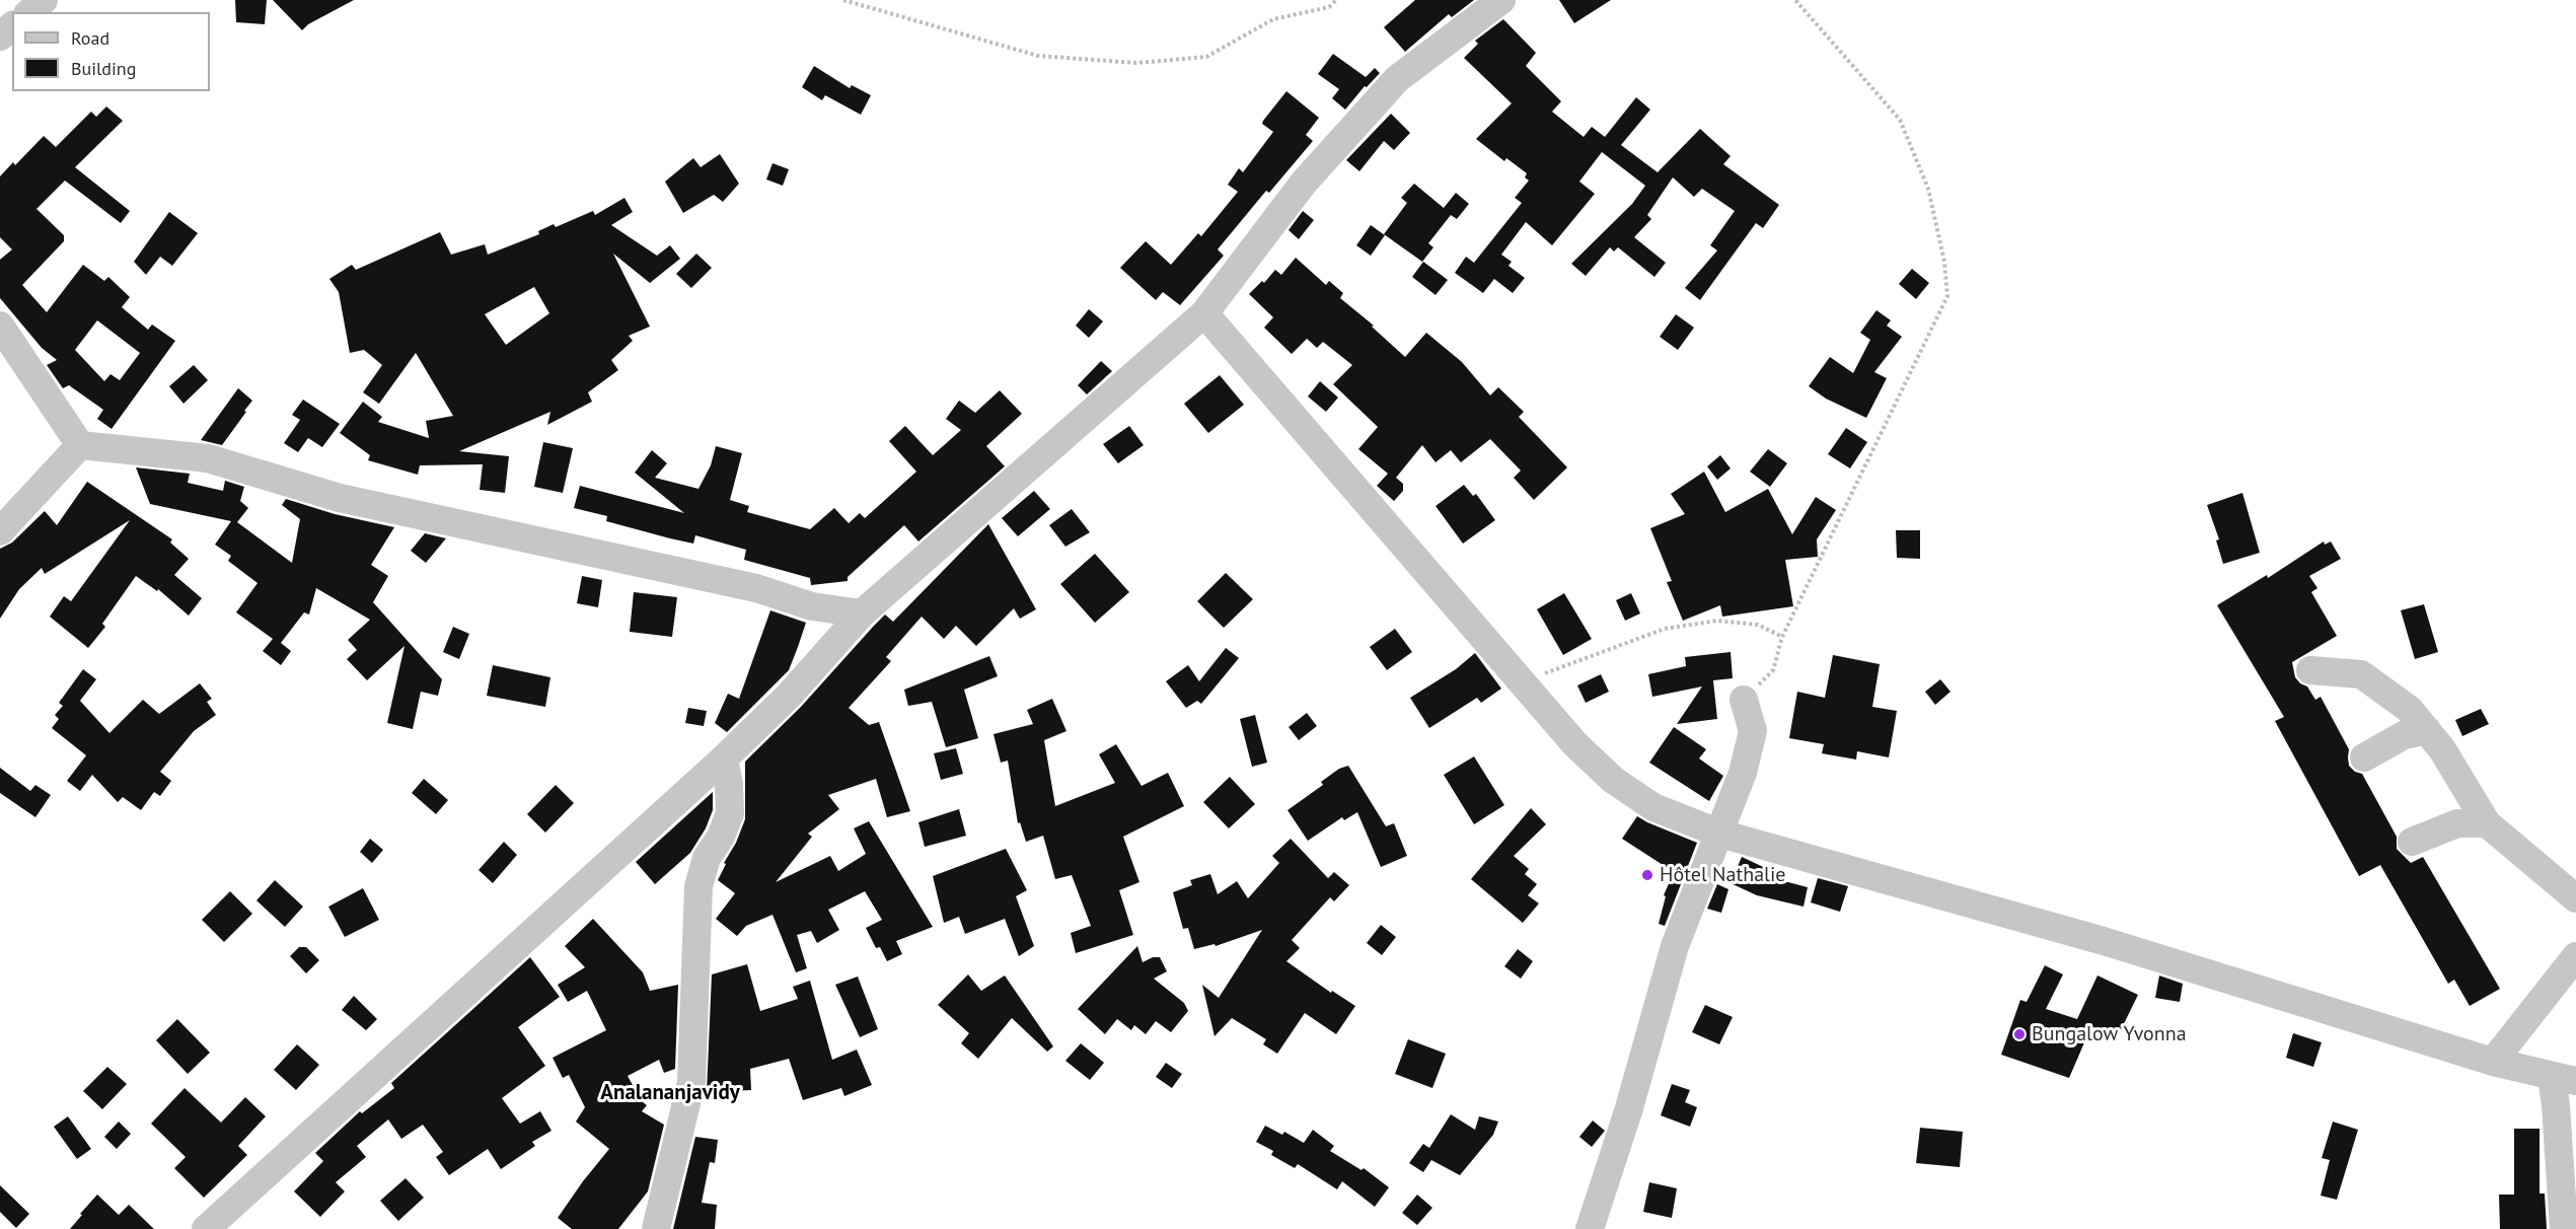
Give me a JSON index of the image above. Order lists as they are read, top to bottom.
{
  "districts": ["Analananjavidy"],
  "places": ["Hôtel Nathalie", "Bungalow Yvonna"],
  "legend": ["Road", "Building"]
}
